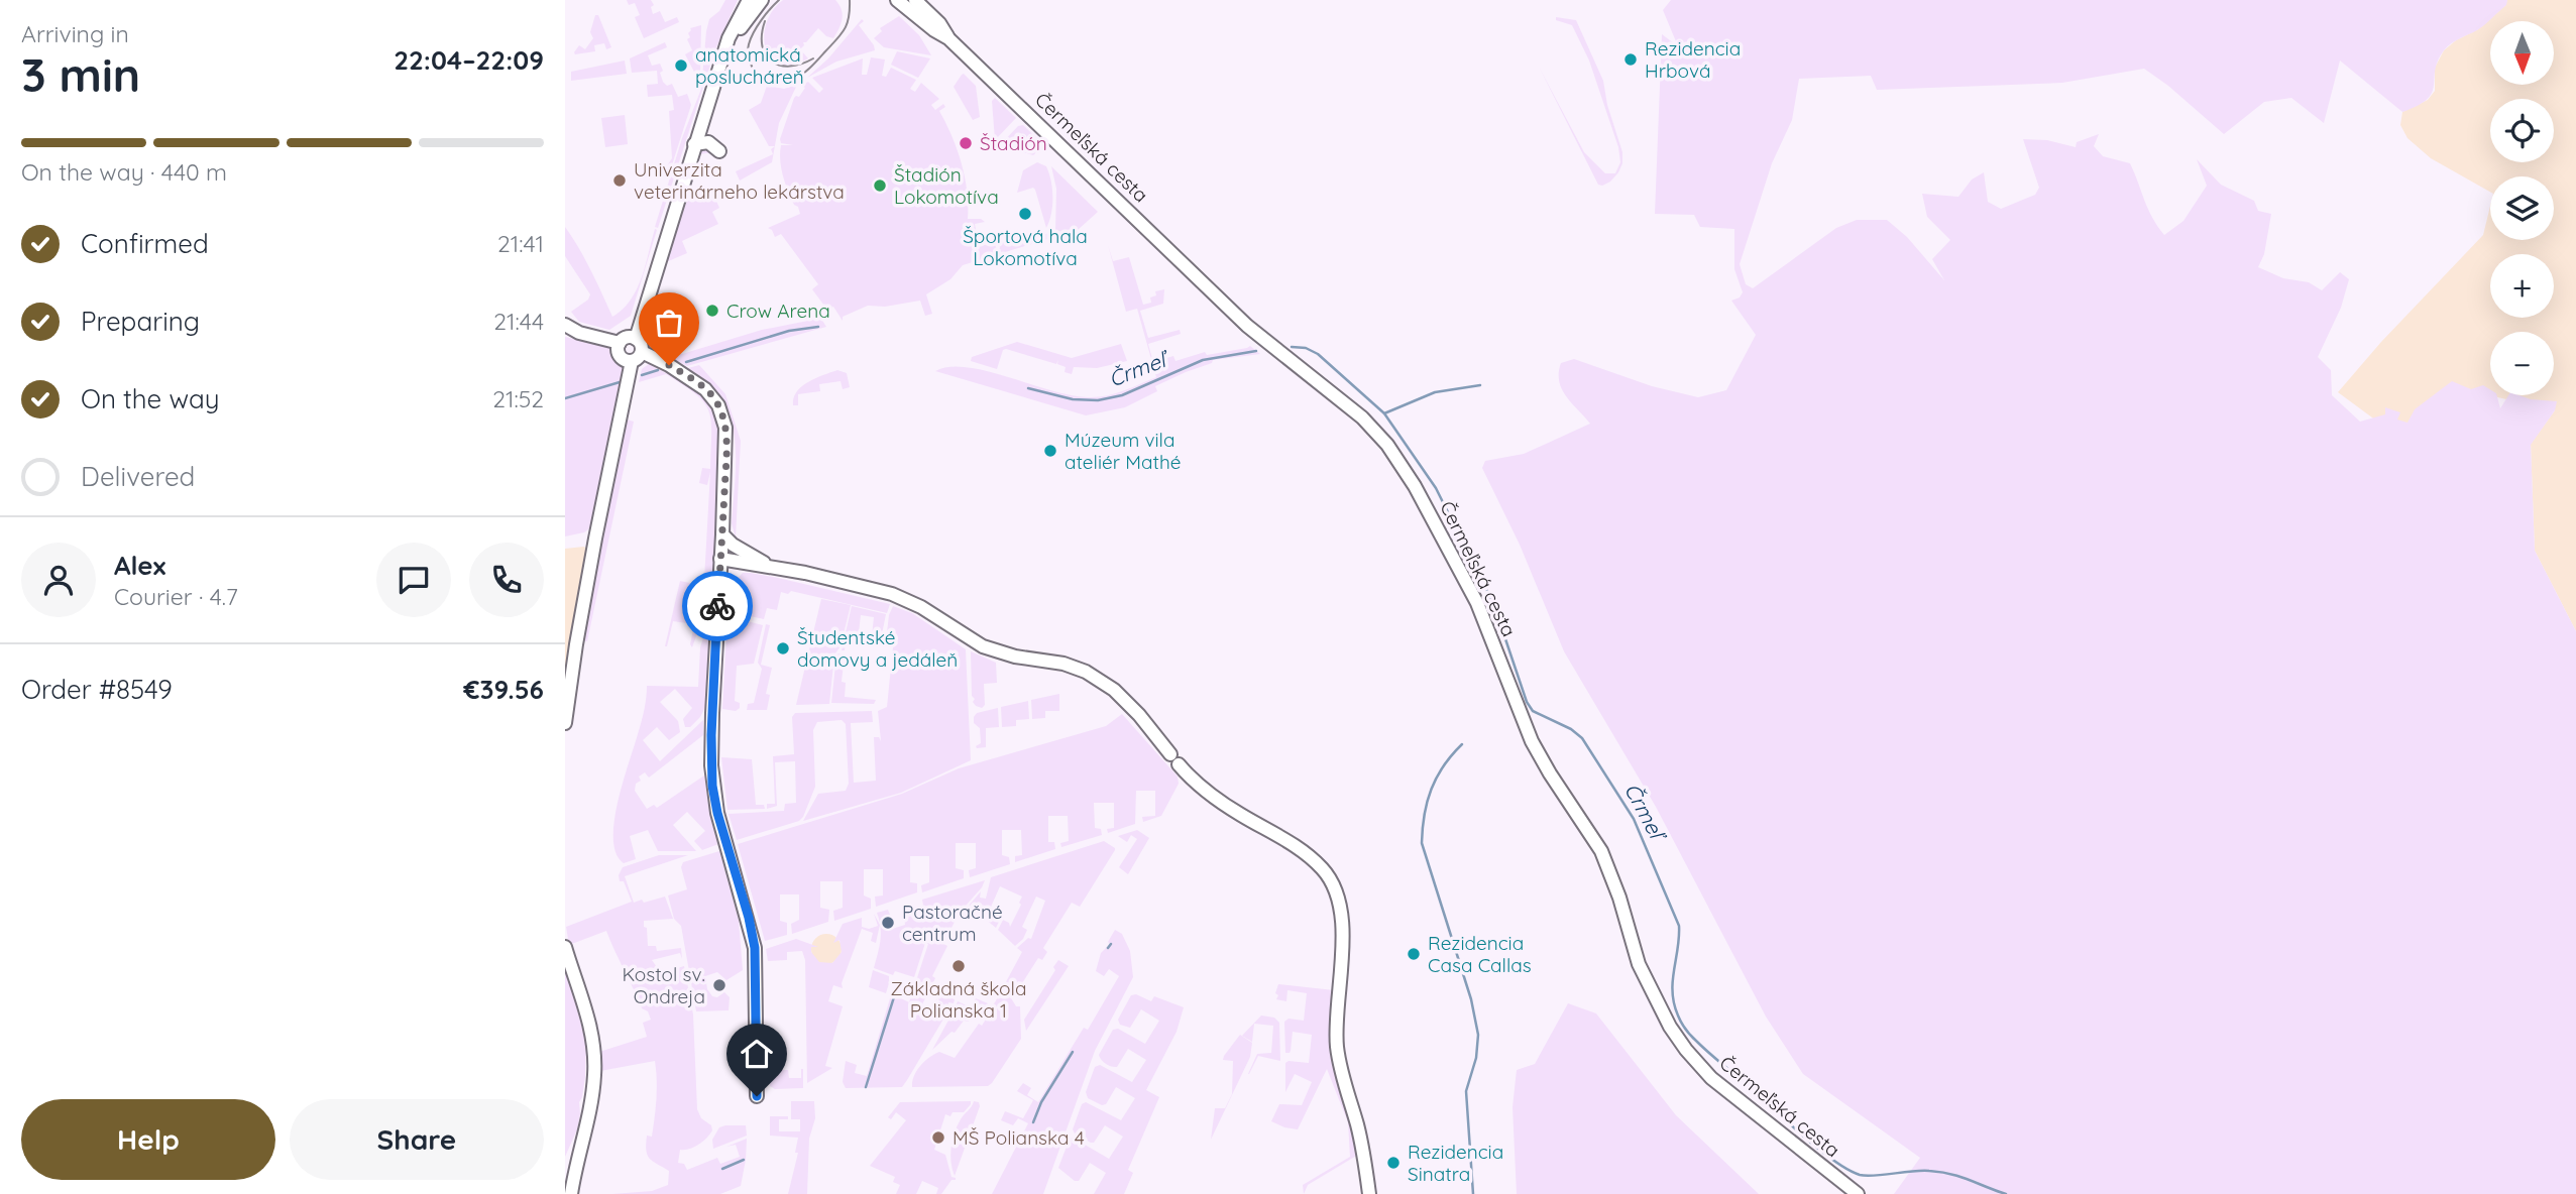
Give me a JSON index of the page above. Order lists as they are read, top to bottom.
{
  "streets": {
    "street": ["Čermeľská cesta"]
  },
  "water": ["Črmeľ"],
  "places": [
    "Rezidencia Hrbová",
    "anatomická poslucháreň",
    "Štadión",
    "Univerzita veterinárneho lekárstva",
    "Štadión Lokomotíva",
    "Športová hala Lokomotíva",
    "Crow Arena",
    "Múzeum vila ateliér Mathé",
    "Študentské domovy a jedáleň",
    "Pastoračné centrum",
    "Rezidencia Casa Callas",
    "Základná škola Polianska 1",
    "Kostol sv. Ondreja",
    "MŠ Polianska 4",
    "Rezidencia Sinatra"
  ],
  "north": "bottom",
  "page": {
    "heading": ["3 min", "Arriving in", "22:04–22:09"],
    "panel": [
      "Alex",
      "Courier · 4.7",
      "Order #8549",
      "€39.56"
    ],
    "map_buttons": ["+", "−"],
    "bar": "On the way · 440 m",
    "list": [
      ["Confirmed", "21:41"],
      ["Preparing", "21:44"],
      ["On the way", "21:52"],
      "Delivered"
    ],
    "buttons": ["Help", "Share"]
  }
}
